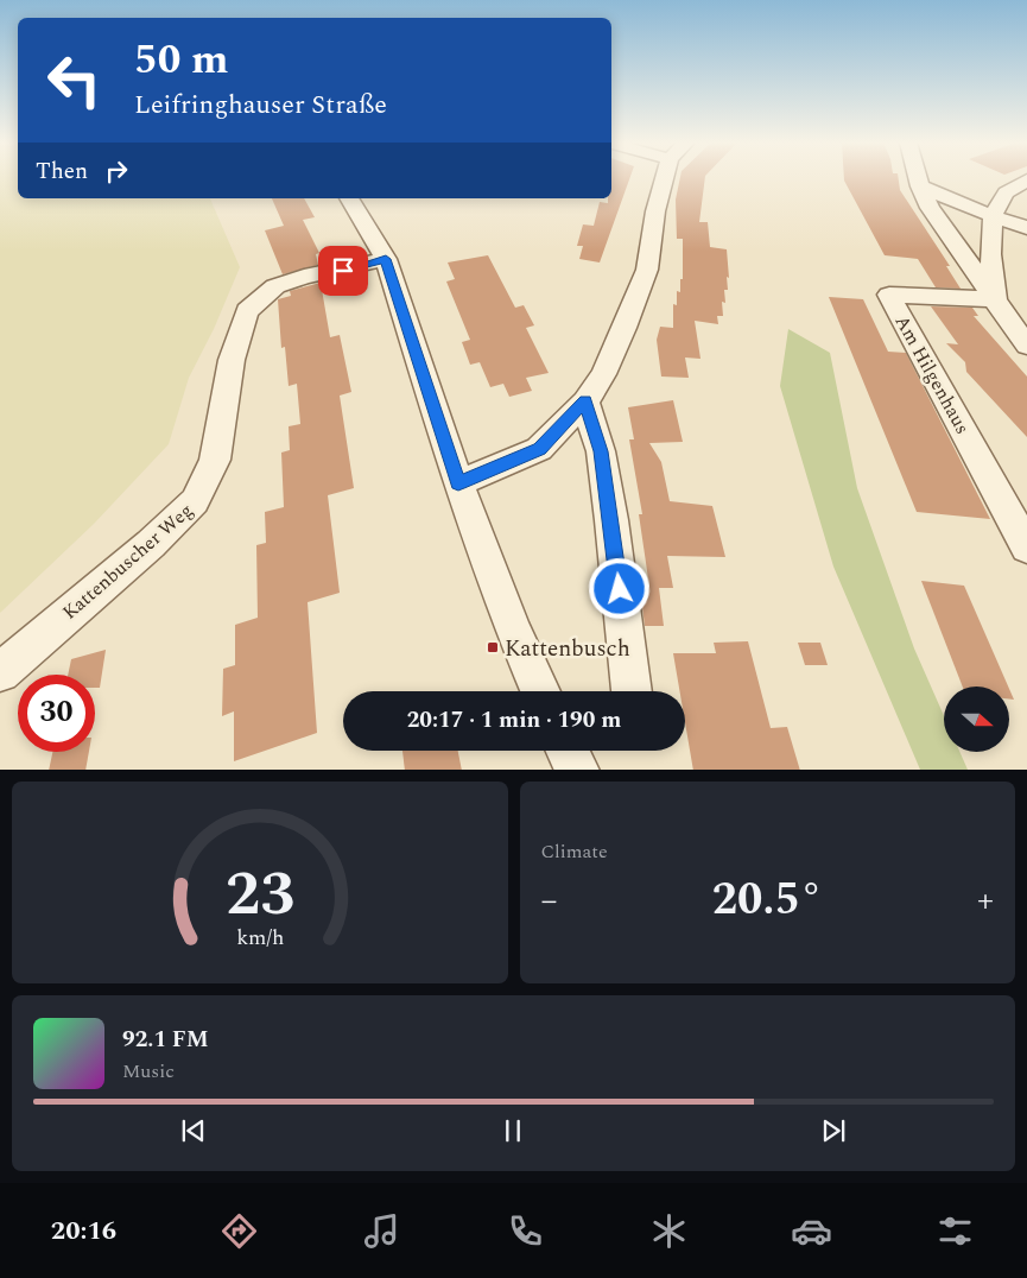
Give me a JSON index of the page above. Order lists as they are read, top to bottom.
{
  "streets": {
    "street": ["Am Hilgenhaus", "Kattenbuscher Weg"]
  },
  "places": {
    "transit": ["Kattenbusch"]
  },
  "north": "right",
  "page": {
    "turn": ["50 m", "Leifringhauser Straße"],
    "then": "Then",
    "limit": "30",
    "trip": "20:17 · 1 min · 190 m",
    "tile": "Climate",
    "heat": ["−", "20.5°", "+"],
    "song": ["92.1 FM", "Music"],
    "tabs": "20:16",
    "gauge": ["23", "km/h"]
  }
}
